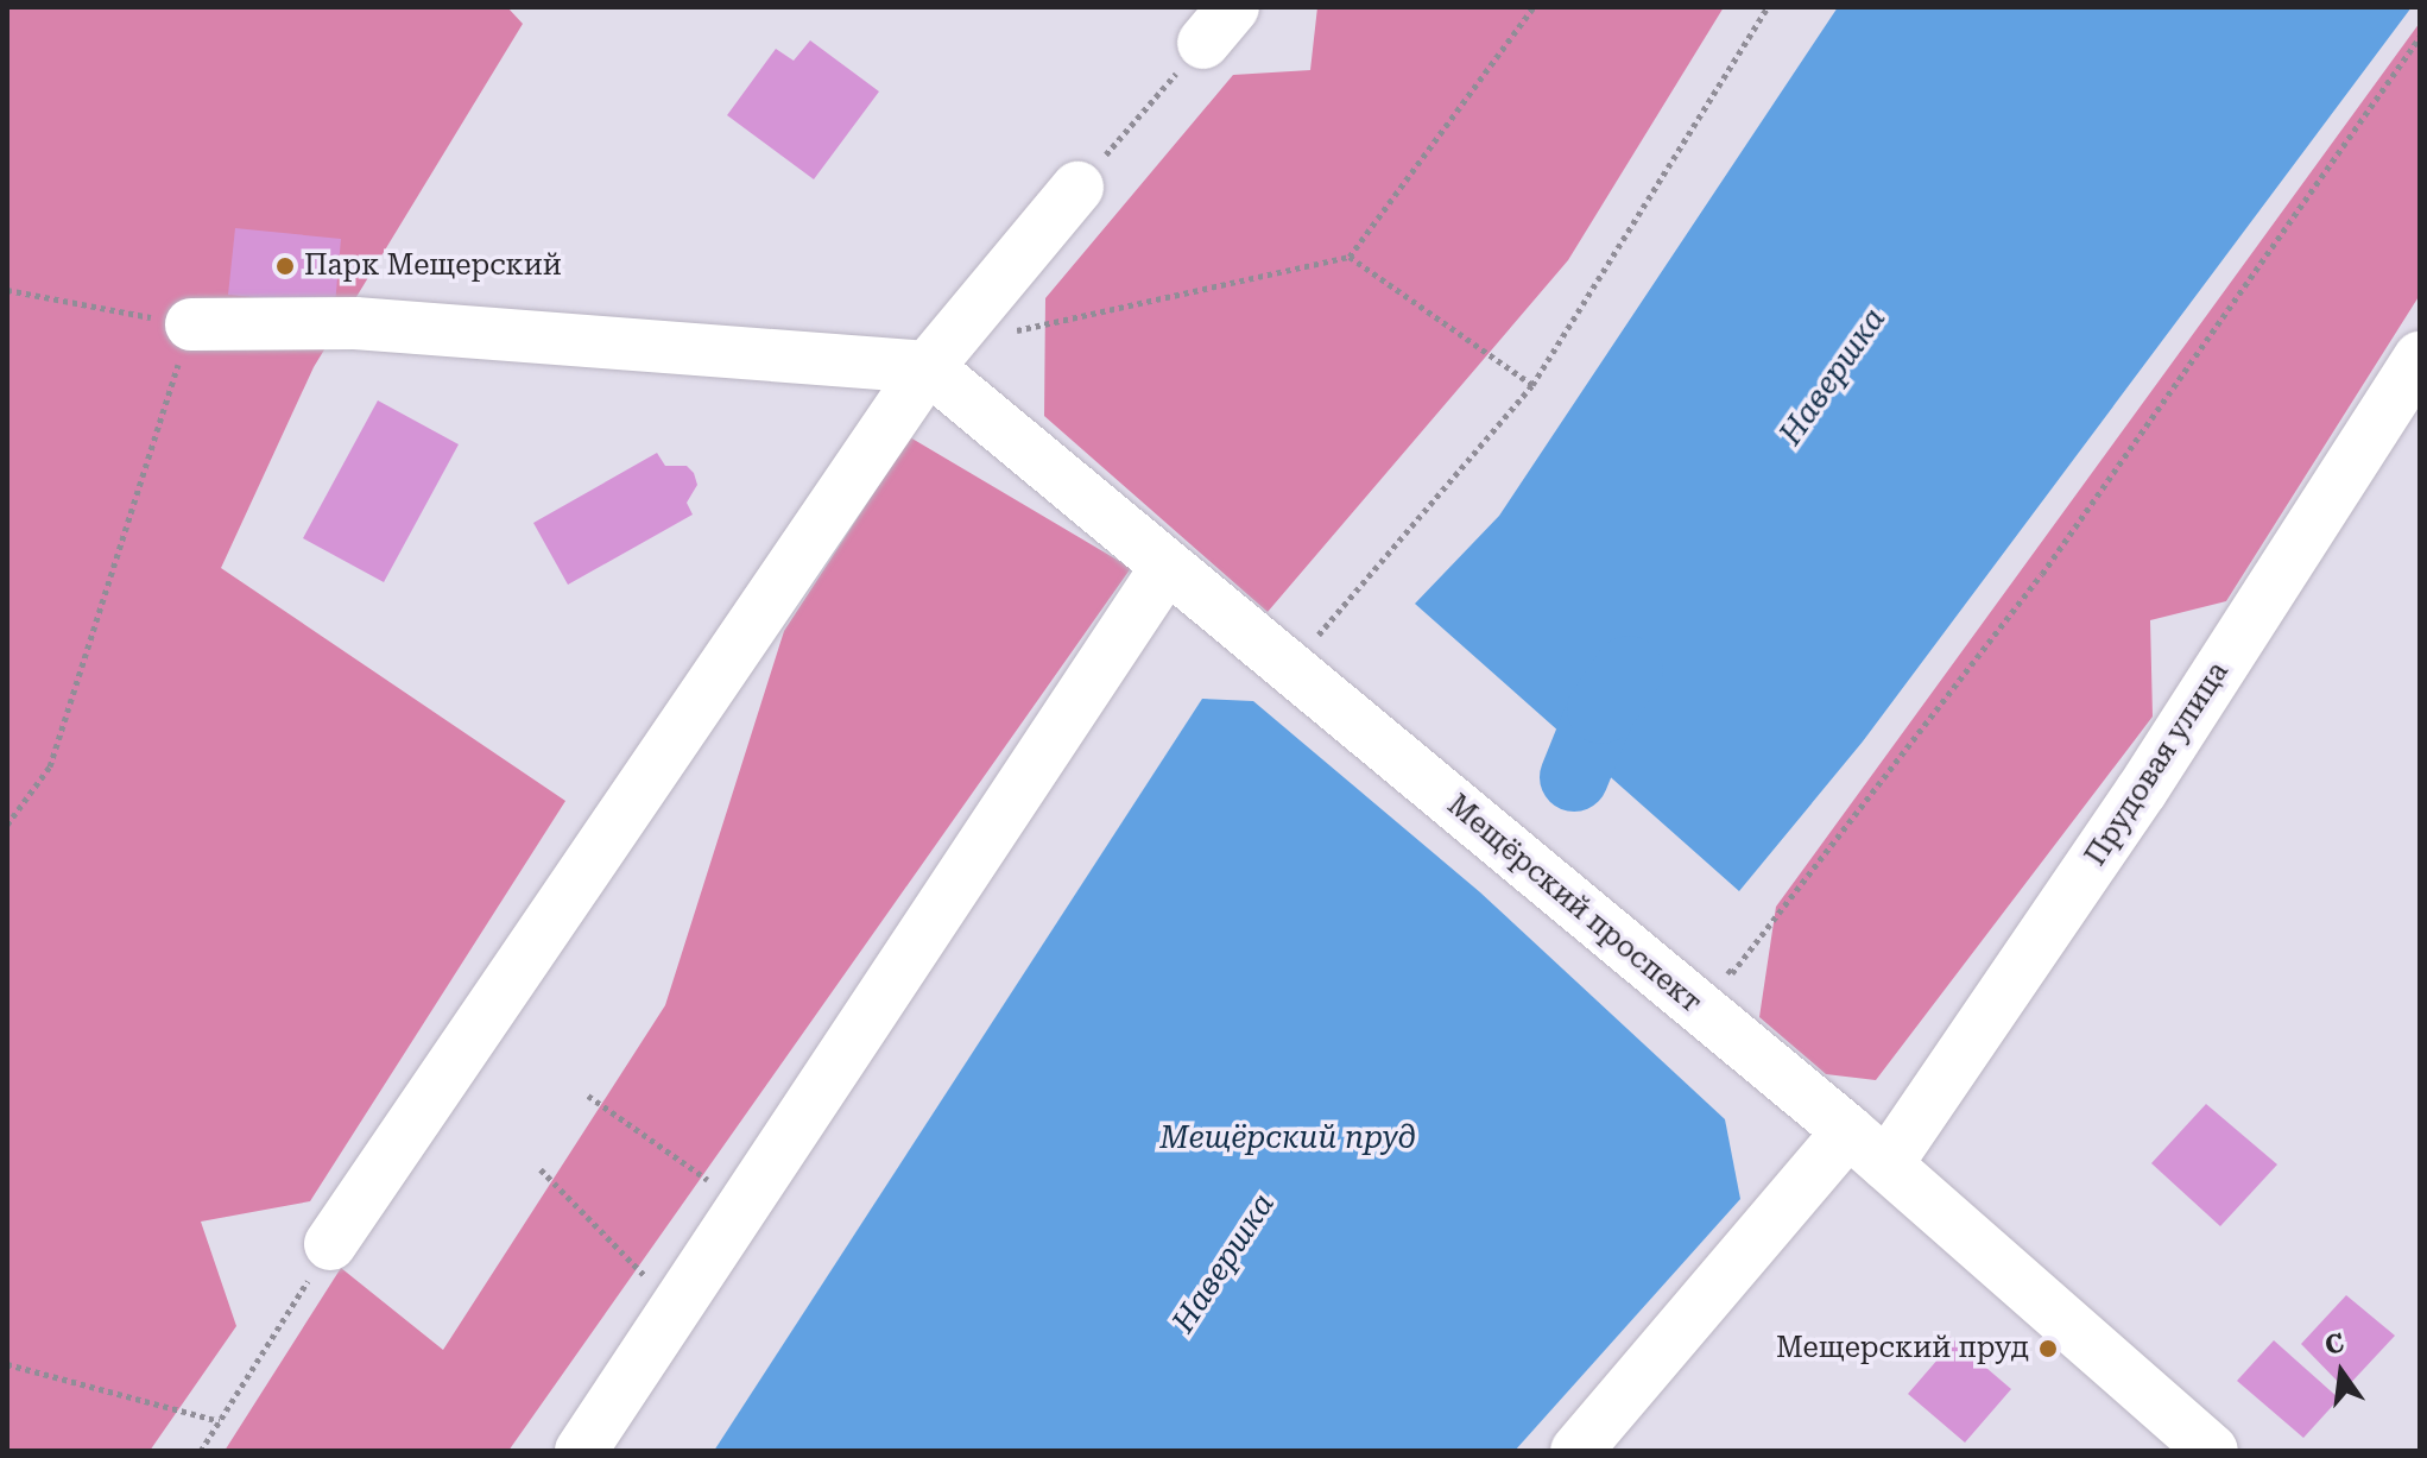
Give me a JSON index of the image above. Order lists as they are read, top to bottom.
{
  "streets": {
    "street": ["Прудовая улица", "Мещёрский проспект"]
  },
  "crossings": [
    ["Прудовая улица", "Мещёрский проспект"]
  ],
  "water": ["Навершка", "Мещёрский пруд"],
  "places": ["Парк Мещерский", "Мещерский пруд"],
  "north": "top"
}
